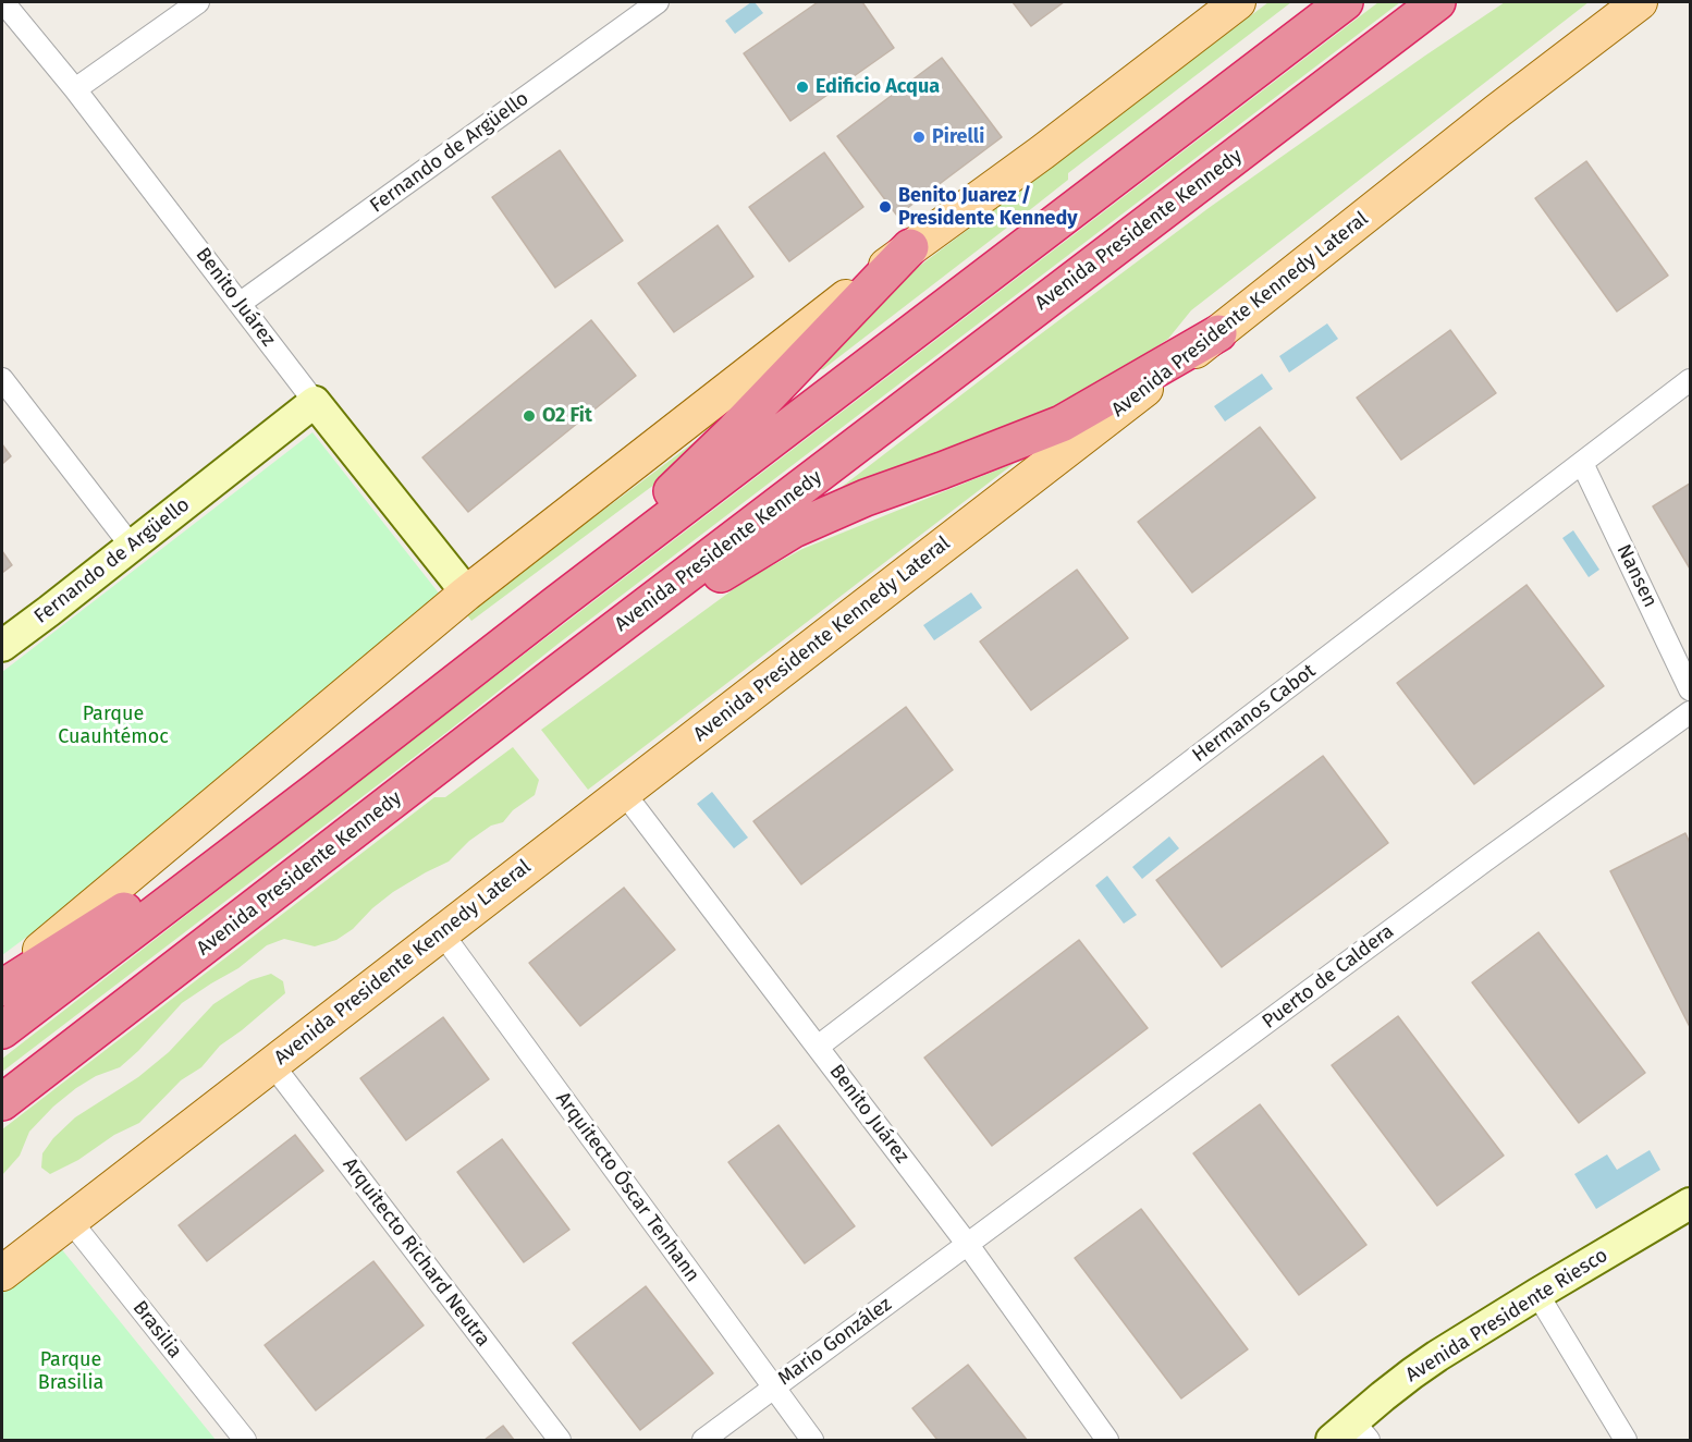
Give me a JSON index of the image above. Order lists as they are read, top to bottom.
{
  "streets": {
    "highway": ["Avenida Presidente Kennedy"],
    "main road": ["Avenida Presidente Kennedy Lateral"],
    "street": [
      "Fernando de Argüello",
      "Benito Juárez",
      "Nansen",
      "Hermanos Cabot",
      "Puerto de Caldera",
      "Arquitecto Óscar Tenhann",
      "Arquitecto Richard Neutra",
      "Avenida Presidente Riesco",
      "Brasilia",
      "Mario González"
    ]
  },
  "crossings": [
    ["Fernando de Argüello", "Benito Juárez"],
    ["Benito Juárez", "Avenida Presidente Kennedy Lateral"],
    ["Benito Juárez", "Hermanos Cabot"],
    ["Benito Juárez", "Puerto de Caldera"],
    ["Benito Juárez", "Mario González"],
    ["Avenida Presidente Kennedy Lateral", "Arquitecto Óscar Tenhann"],
    ["Avenida Presidente Kennedy Lateral", "Arquitecto Richard Neutra"],
    ["Avenida Presidente Kennedy Lateral", "Brasilia"],
    ["Nansen", "Hermanos Cabot"],
    ["Puerto de Caldera", "Mario González"],
    ["Arquitecto Óscar Tenhann", "Mario González"]
  ],
  "parks": ["Parque Cuauhtémoc", "Parque Brasilia"],
  "places": [
    "Edificio Acqua",
    "Pirelli",
    "Benito Juarez / Presidente Kennedy",
    "O2 Fit"
  ]
}
